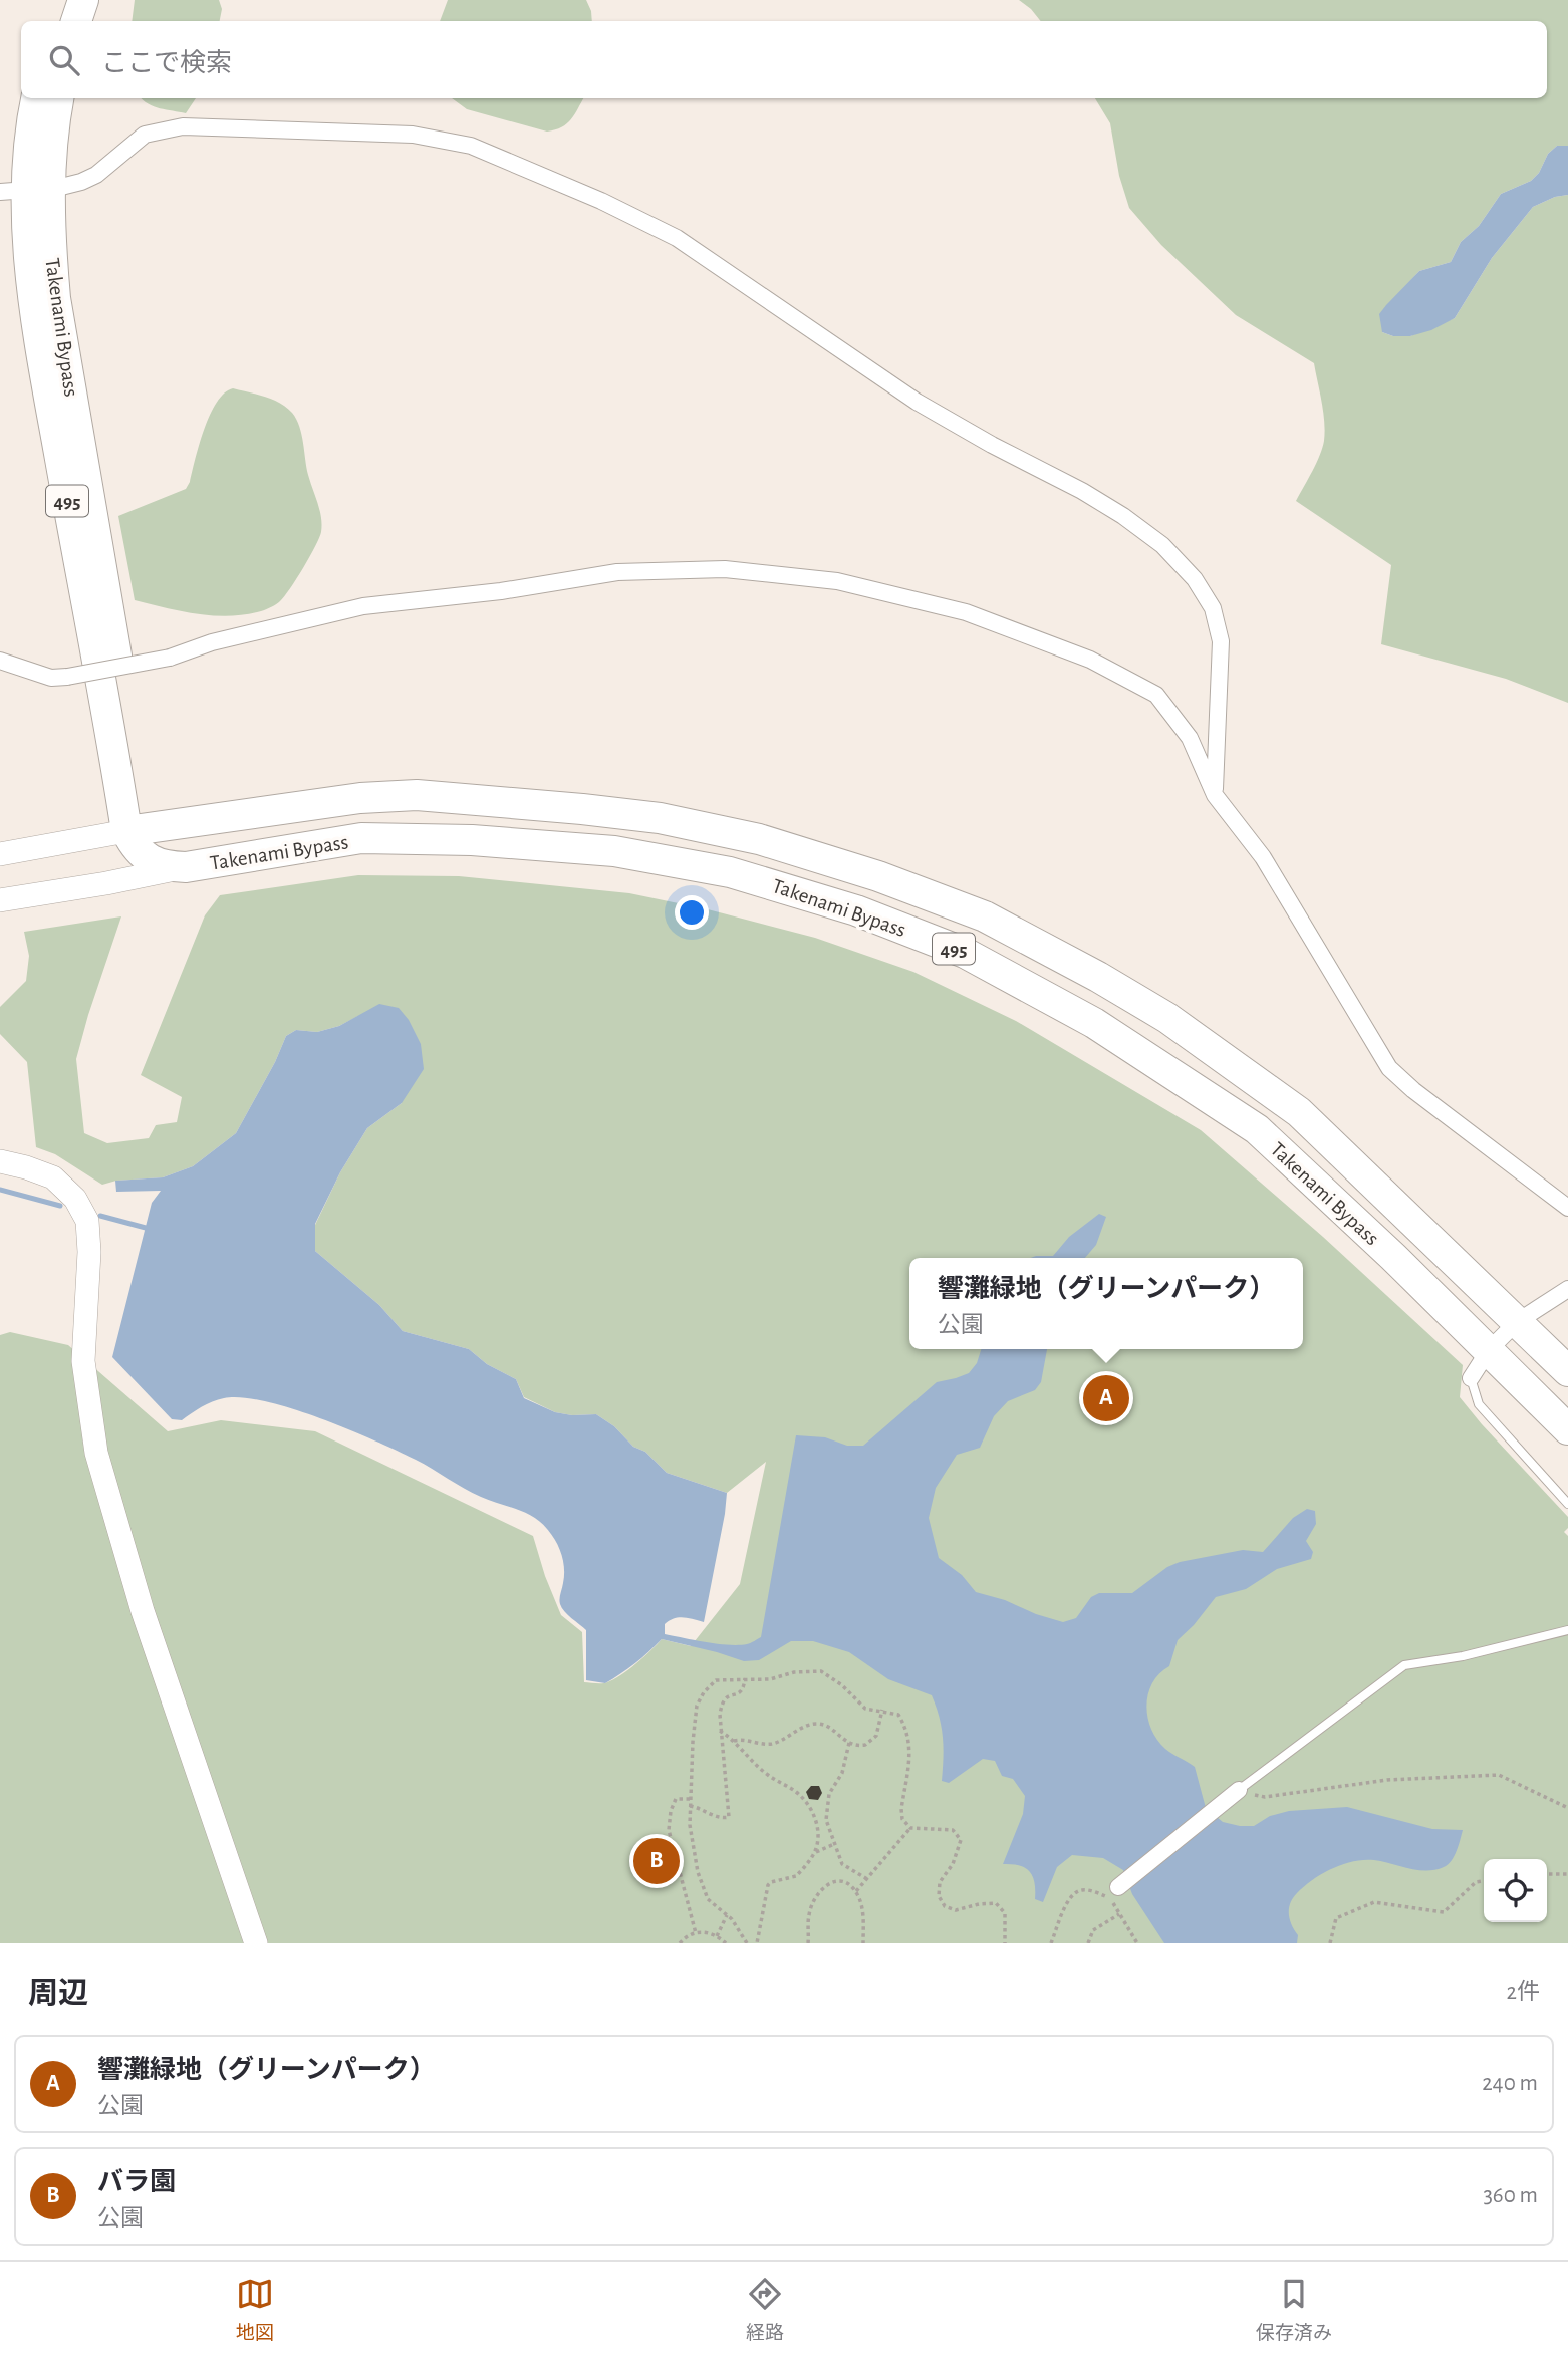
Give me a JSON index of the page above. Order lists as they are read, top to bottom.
{
  "streets": {
    "highway": ["Takenami Bypass", "495"]
  },
  "page": {
    "search": "ここで検索",
    "popup": ["響灘緑地（グリーンパーク）", "公園"],
    "pins": ["A", "B"],
    "heading": ["周辺", "2件"],
    "list": [
      {
        "mark": "A",
        "name": "響灘緑地（グリーンパーク）",
        "note": "公園",
        "value": "240 m"
      },
      {
        "mark": "B",
        "name": "バラ園",
        "note": "公園",
        "value": "360 m"
      }
    ],
    "nav": ["地図", "経路", "保存済み"]
  }
}
